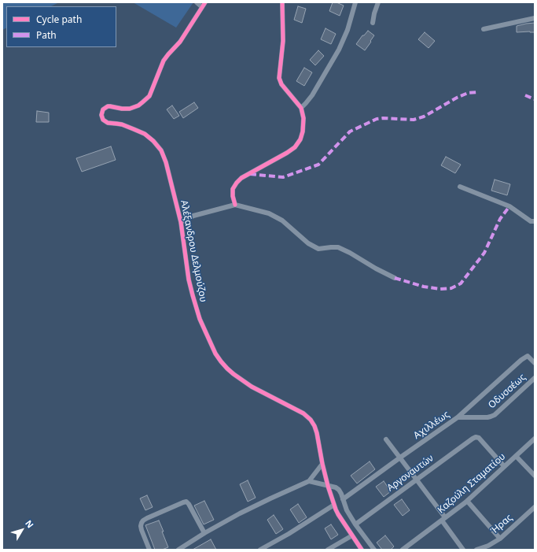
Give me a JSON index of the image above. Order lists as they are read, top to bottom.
{
  "streets": {
    "street": [
      "Αλέξανδρου Δελμούζου",
      "Οδυσσέως",
      "Αχιλλέως",
      "Αργοναυτών",
      "Καζούλη Σταματίου",
      "Ήρας"
    ]
  },
  "crossings": [
    ["Οδυσσέως", "Αχιλλέως"],
    ["Αργοναυτών", "Καζούλη Σταματίου"]
  ],
  "legend": ["Cycle path", "Path"],
  "north": "top right"
}
